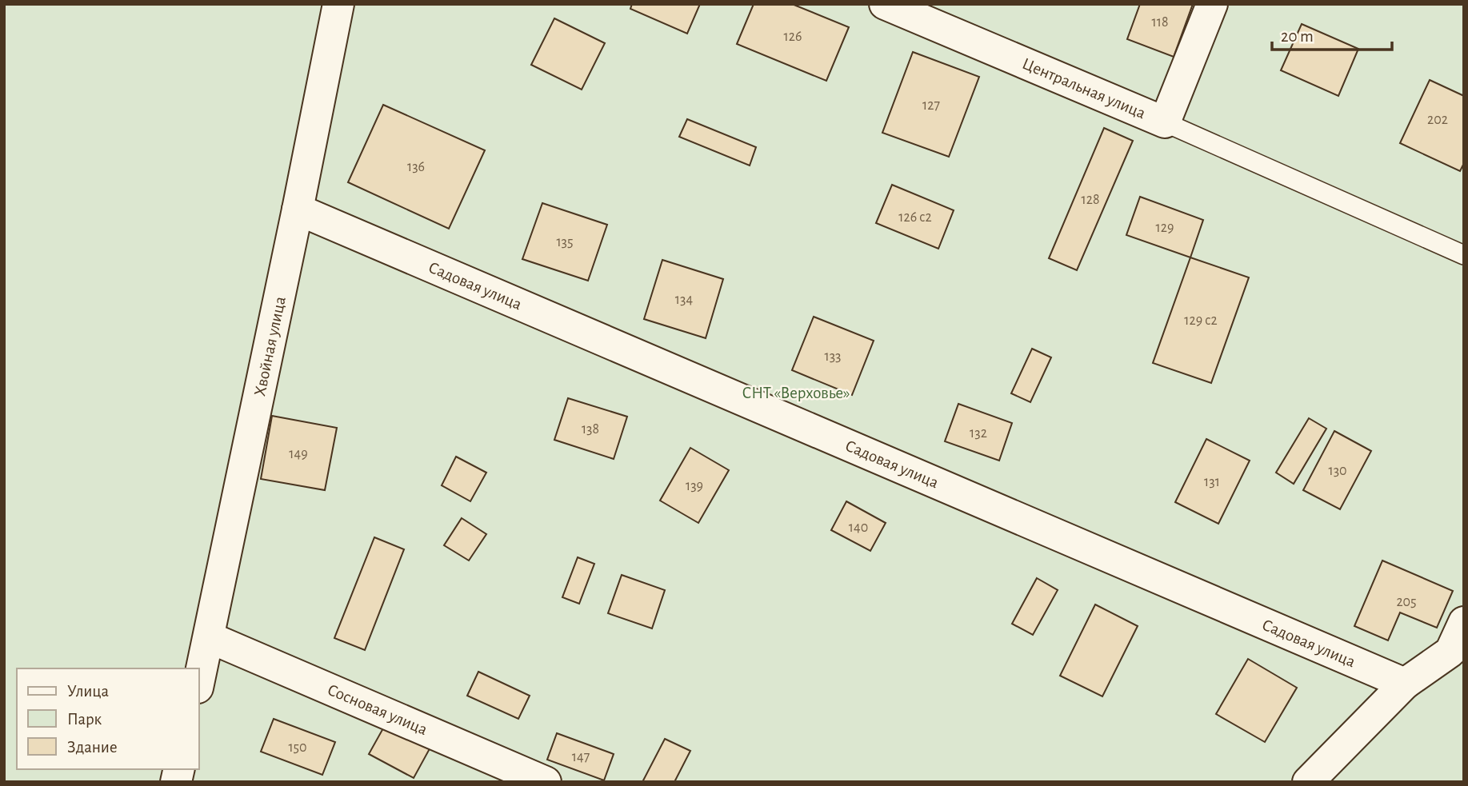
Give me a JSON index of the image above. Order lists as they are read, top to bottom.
{
  "streets": {
    "street": [
      "Центральная улица",
      "Садовая улица",
      "Хвойная улица",
      "Сосновая улица"
    ]
  },
  "crossings": [
    ["Садовая улица", "Хвойная улица"],
    ["Хвойная улица", "Сосновая улица"]
  ],
  "parks": ["СНТ «Верховье»"],
  "house_numbers": [
    "118",
    "126",
    "127",
    "202",
    "136",
    "128",
    "126 с2",
    "129",
    "135",
    "134",
    "129 с2",
    "133",
    "138",
    "132",
    "149",
    "130",
    "131",
    "139",
    "140",
    "205",
    "150",
    "147"
  ],
  "legend": ["Улица", "Парк", "Здание"],
  "scale_bar": "20 m"
}
